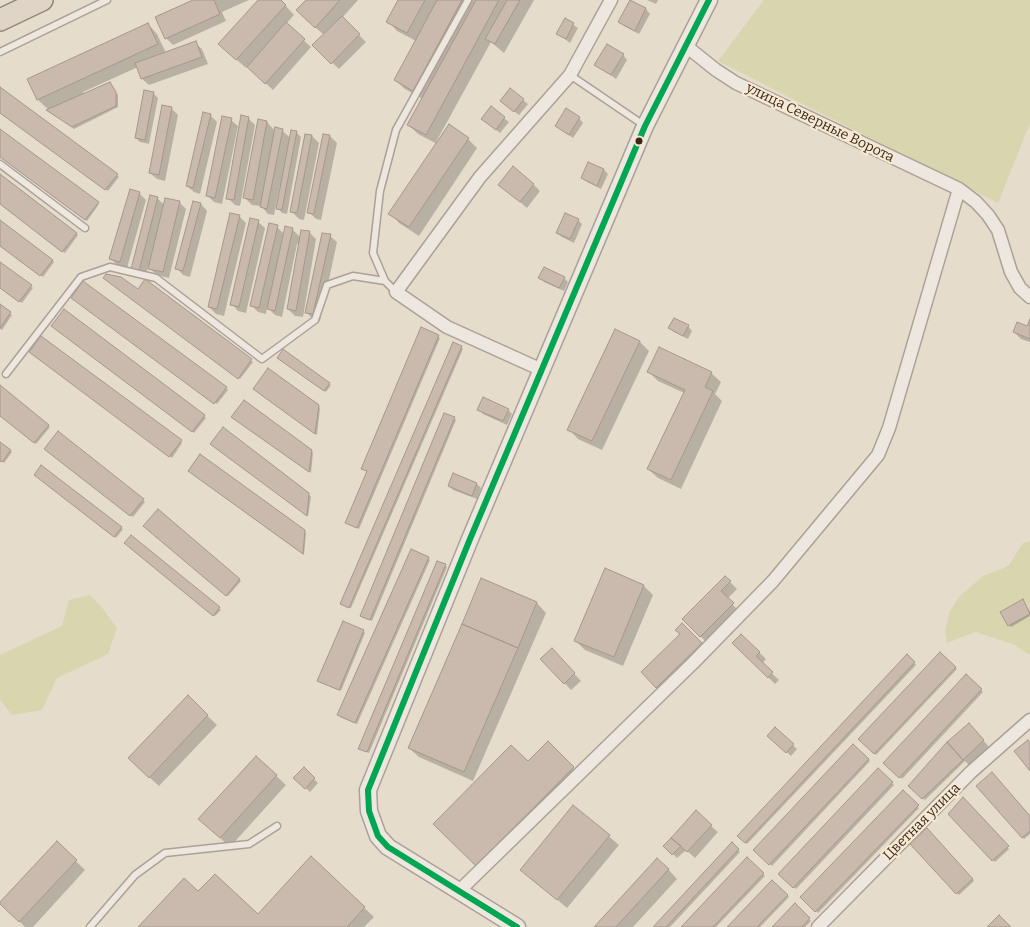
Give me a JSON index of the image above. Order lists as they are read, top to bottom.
{
  "streets": {
    "street": ["улица Северные Ворота", "Цветная улица"]
  }
}
